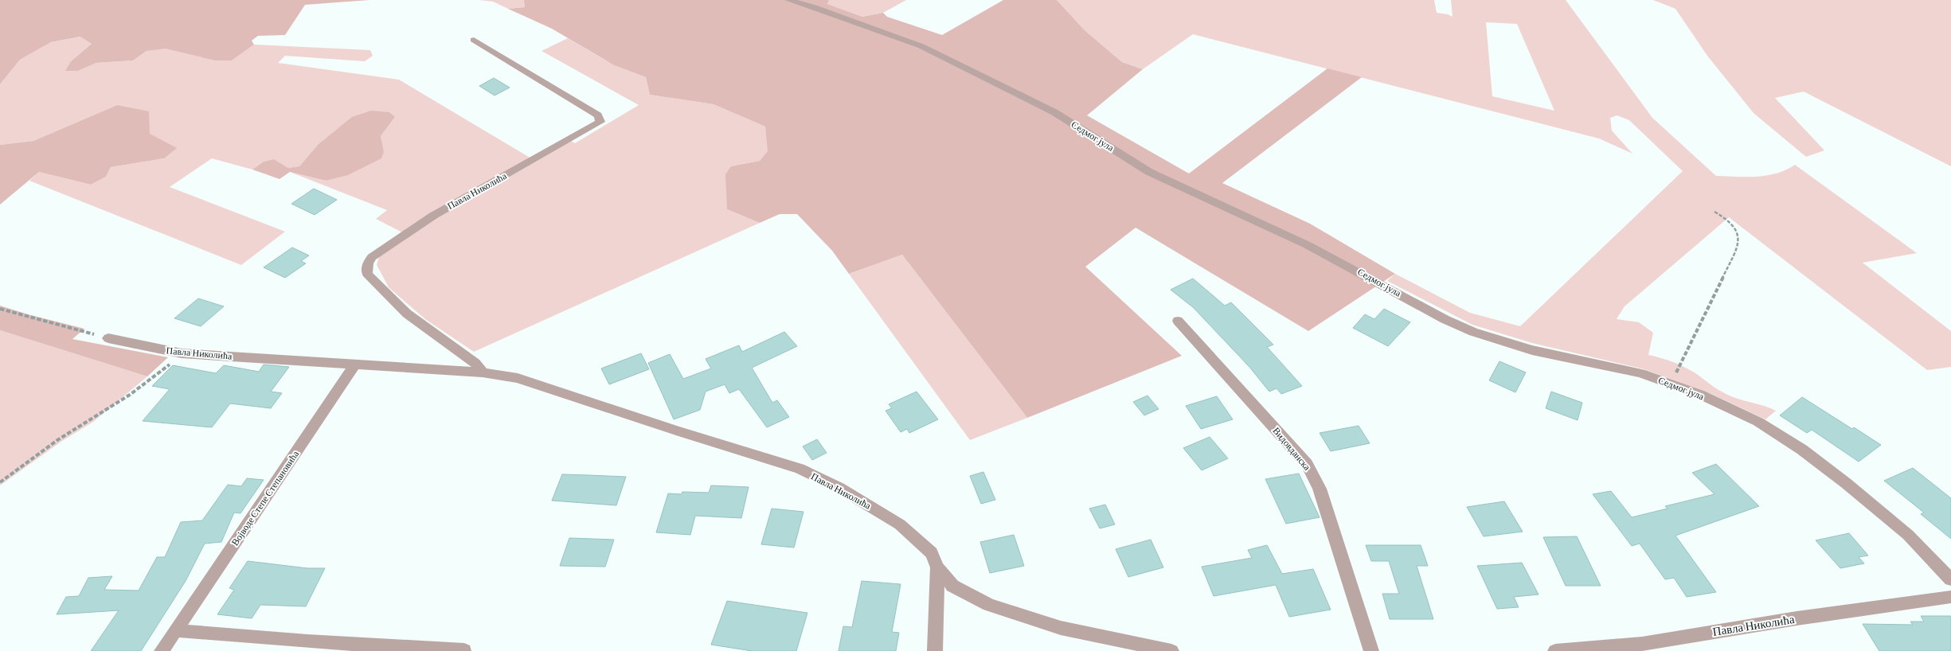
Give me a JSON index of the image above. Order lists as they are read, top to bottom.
{
  "streets": {
    "street": [
      "Седмог јула",
      "Павла Николића",
      "Видовданска",
      "Војводе Степе Степановића"
    ]
  },
  "crossings": [
    ["Павла Николића", "Војводе Степе Степановића"]
  ]
}
